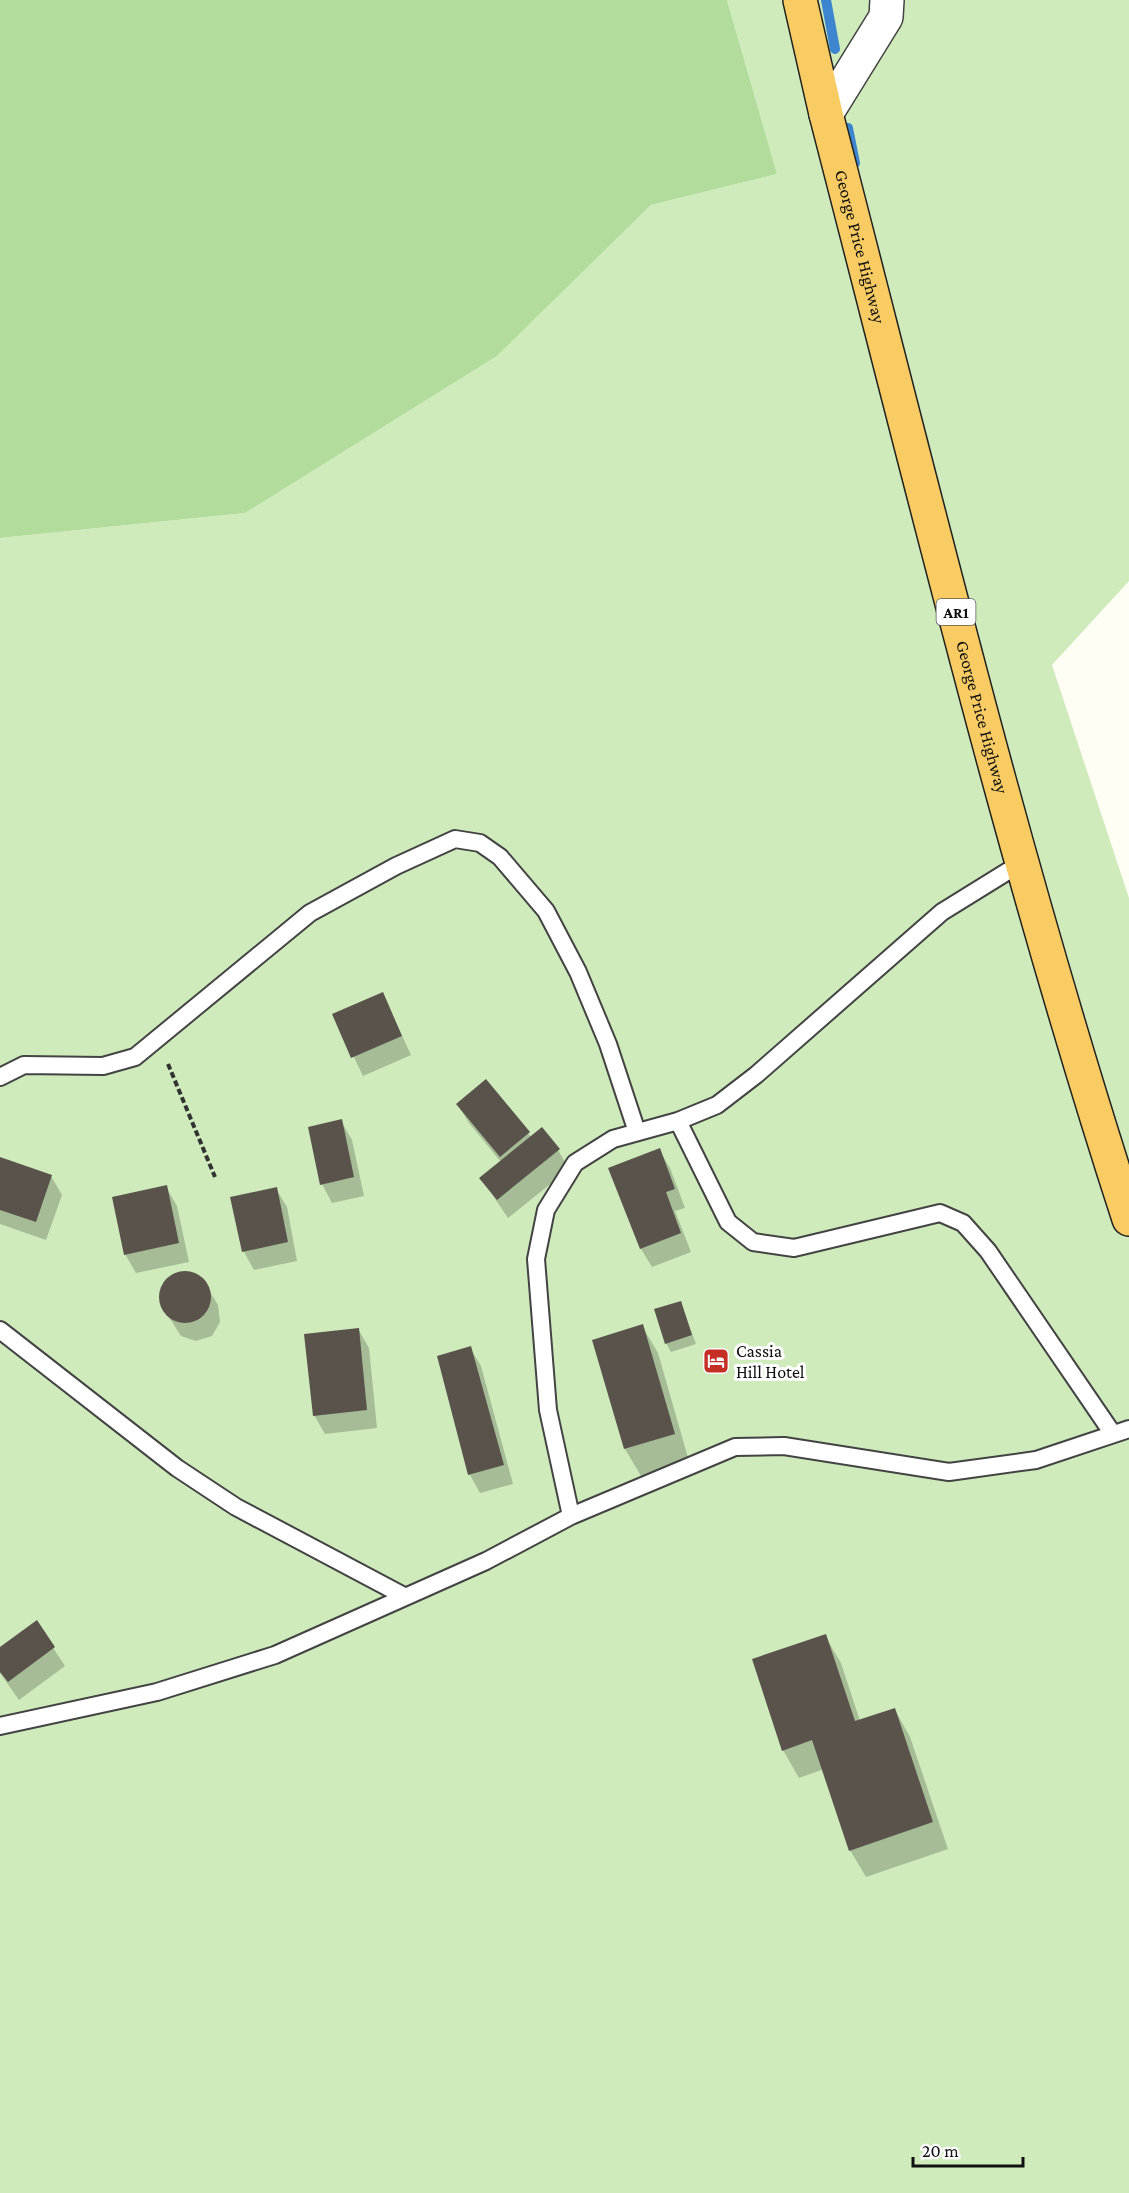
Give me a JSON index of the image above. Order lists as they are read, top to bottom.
{
  "streets": {
    "highway": ["George Price Highway", "AR1"]
  },
  "places": {
    "hotel": ["Cassia Hill Hotel"]
  },
  "scale_bar": "20 m"
}
